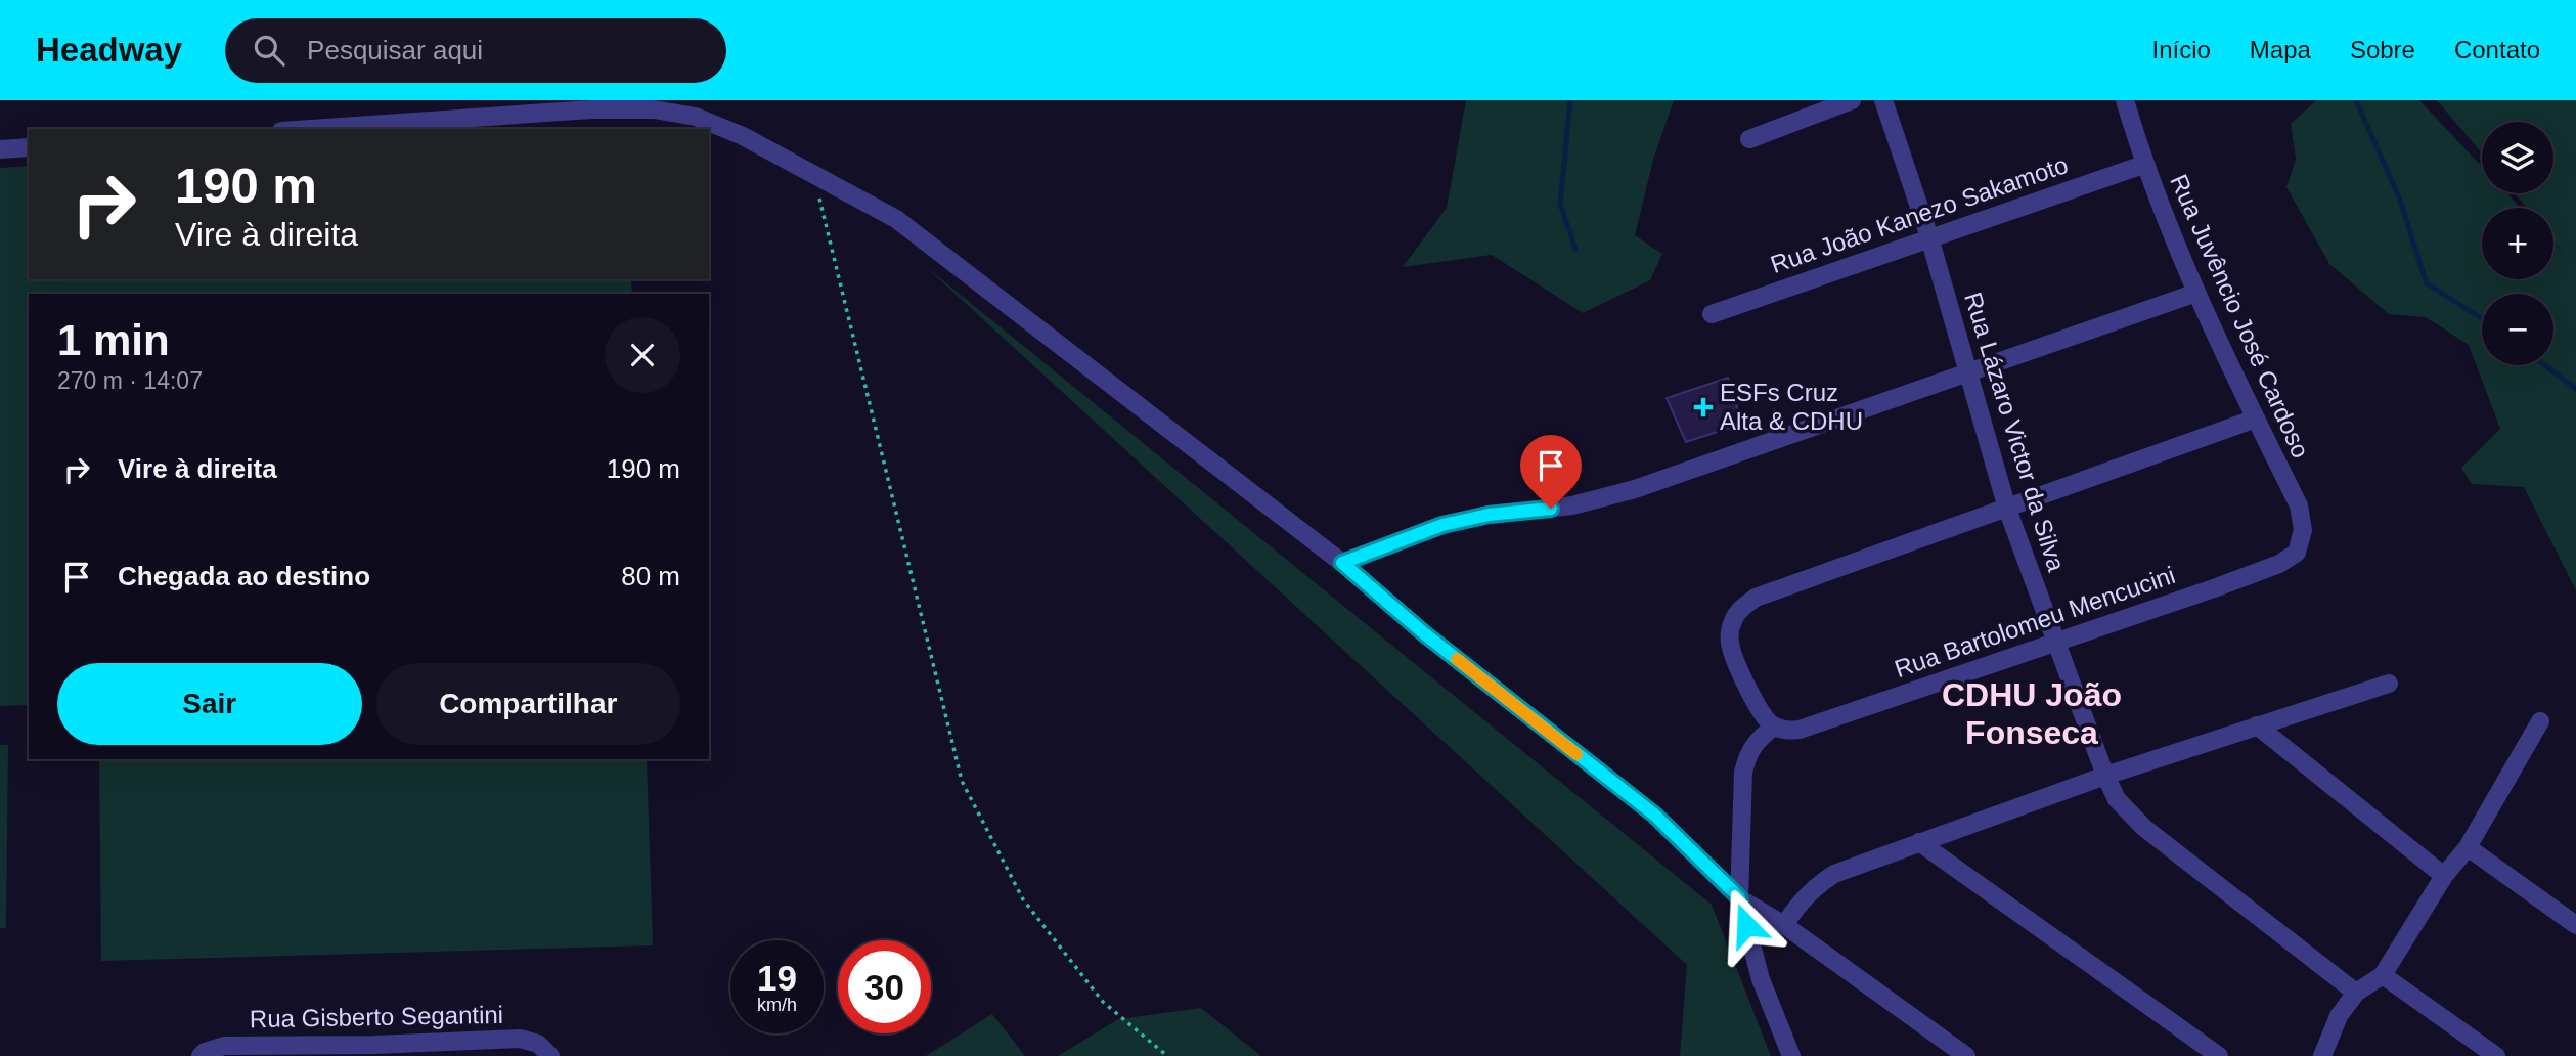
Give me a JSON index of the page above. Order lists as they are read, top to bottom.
{
  "streets": {
    "street": [
      "Rua João Kanezo Sakamoto",
      "Rua Juvêncio José Cardoso",
      "Rua Lázaro Victor da Silva",
      "Rua Bartolomeu Mencucini",
      "Rua Gisberto Segantini"
    ]
  },
  "crossings": [
    ["Rua João Kanezo Sakamoto", "Rua Juvêncio José Cardoso"],
    ["Rua João Kanezo Sakamoto", "Rua Lázaro Victor da Silva"],
    ["Rua Juvêncio José Cardoso", "Rua Bartolomeu Mencucini"],
    ["Rua Lázaro Victor da Silva", "Rua Bartolomeu Mencucini"]
  ],
  "districts": ["CDHU João Fonseca"],
  "places": {
    "health": ["ESFs Cruz Alta & CDHU"]
  },
  "page": {
    "header": "Headway",
    "search": "Pesquisar aqui",
    "nav": [
      "Início",
      "Mapa",
      "Sobre",
      "Contato"
    ],
    "map_buttons": ["+", "−"],
    "turn": ["190 m", "Vire à direita"],
    "heading": ["1 min", "270 m · 14:07"],
    "list": [
      {
        "name": "Vire à direita",
        "value": "190 m"
      },
      {
        "name": "Chegada ao destino",
        "value": "80 m"
      }
    ],
    "buttons": ["Sair", "Compartilhar"],
    "speed": "19 km/h",
    "limit": "30"
  }
}
